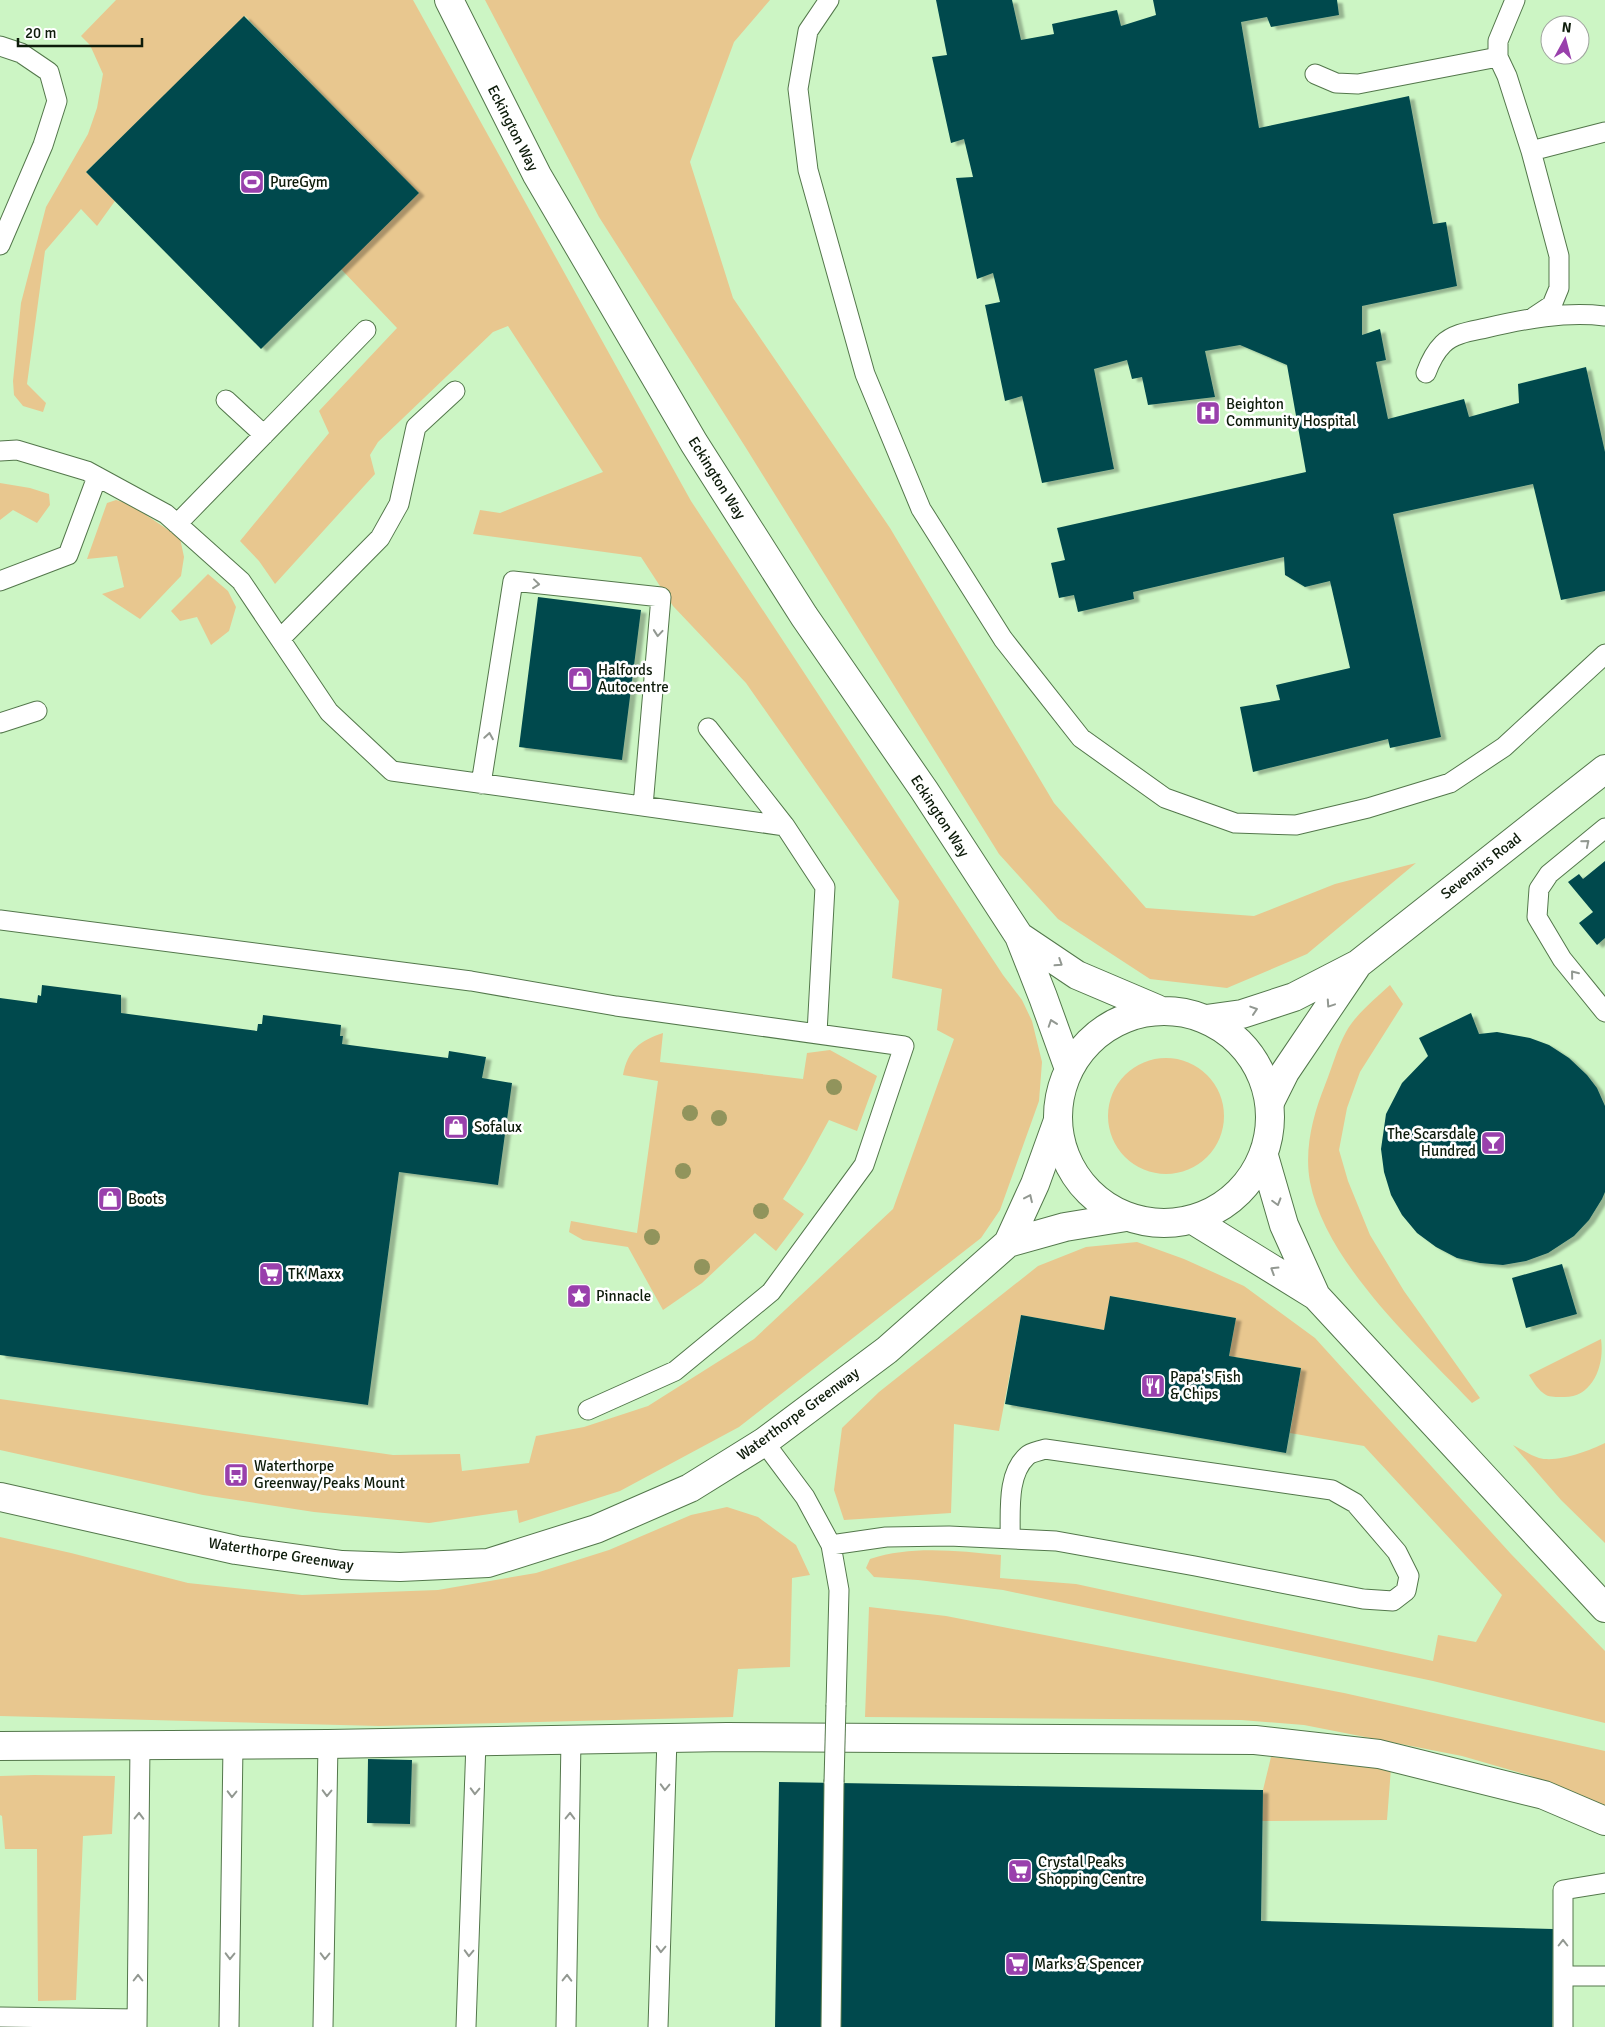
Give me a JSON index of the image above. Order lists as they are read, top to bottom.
{
  "streets": {
    "street": ["Eckington Way", "Sevenairs Road", "Waterthorpe Greenway"]
  },
  "places": {
    "sports": ["PureGym"],
    "hospital": ["Beighton Community Hospital"],
    "shop": ["Halfords Autocentre", "Sofalux", "Boots"],
    "bar": ["The Scarsdale Hundred"],
    "supermarket": ["TK Maxx", "Crystal Peaks Shopping Centre", "Marks & Spencer"],
    "place": ["Pinnacle"],
    "restaurant": ["Papa's Fish & Chips"],
    "bus stop": ["Waterthorpe Greenway/Peaks Mount"]
  },
  "scale_bar": "20 m",
  "north": "top"
}
